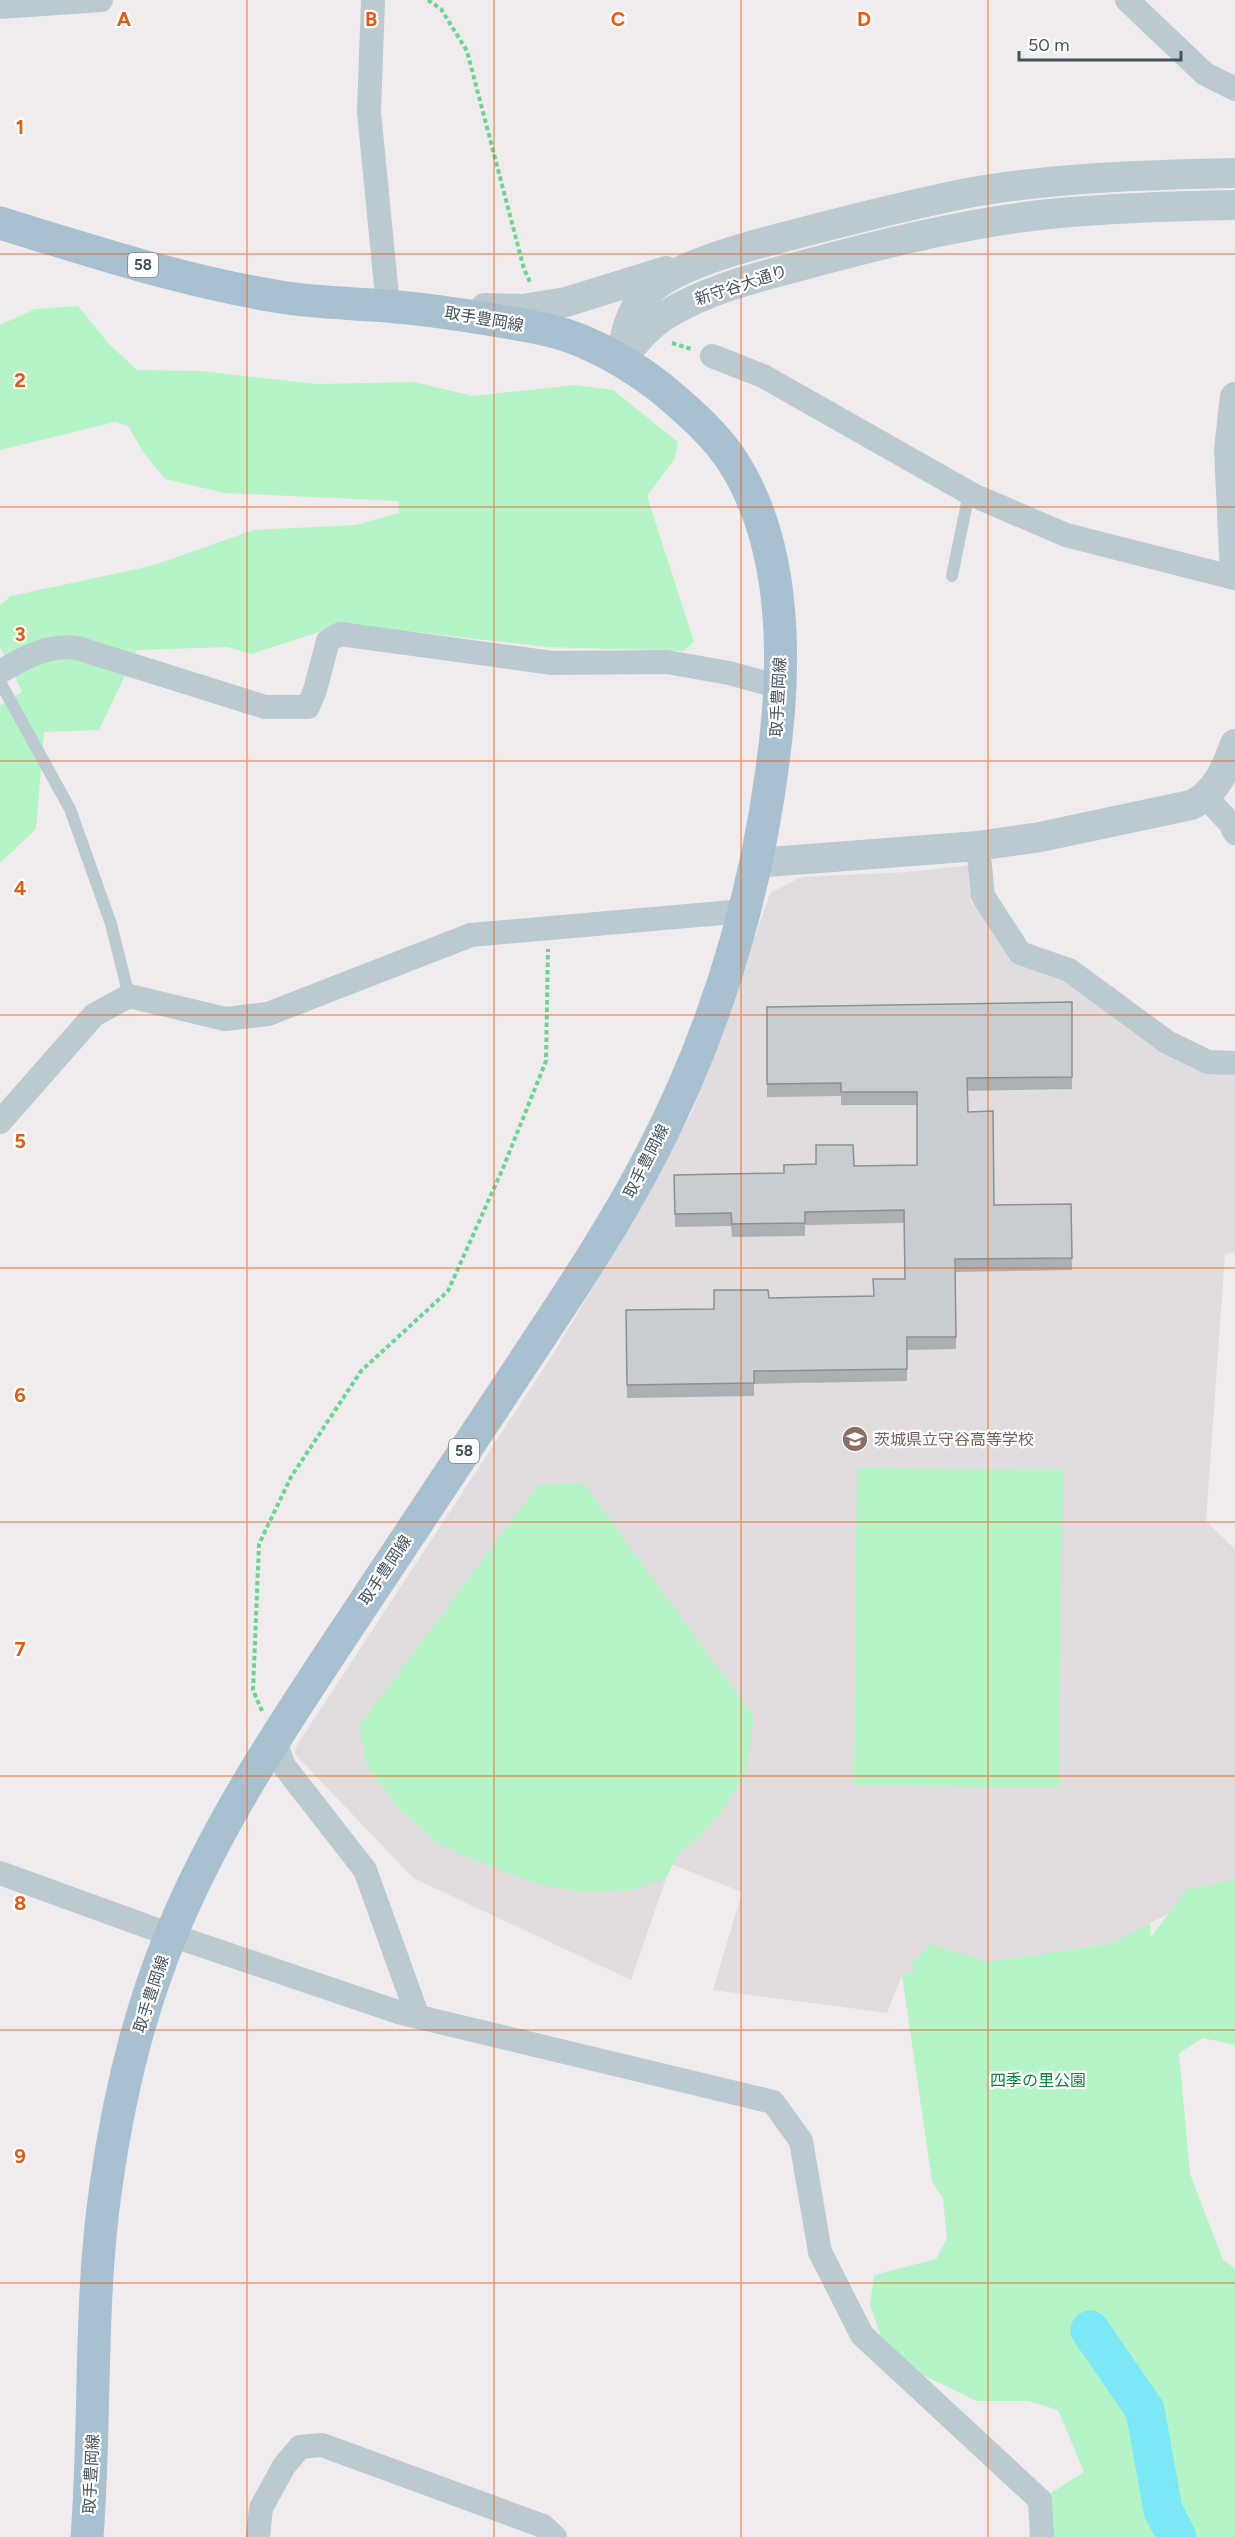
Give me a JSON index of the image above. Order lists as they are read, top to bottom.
{
  "streets": {
    "main road": ["58", "取手豊岡線"],
    "street": ["新守谷大通り"]
  },
  "crossings": [
    ["新守谷大通り", "取手豊岡線"]
  ],
  "parks": ["四季の里公園"],
  "places": {
    "school or university": ["茨城県立守谷高等学校"]
  },
  "scale_bar": "50 m",
  "grid": {
    "columns": [
      "A",
      "B",
      "C",
      "D"
    ],
    "rows": [
      "1",
      "2",
      "3",
      "4",
      "5",
      "6",
      "7",
      "8",
      "9"
    ]
  }
}
